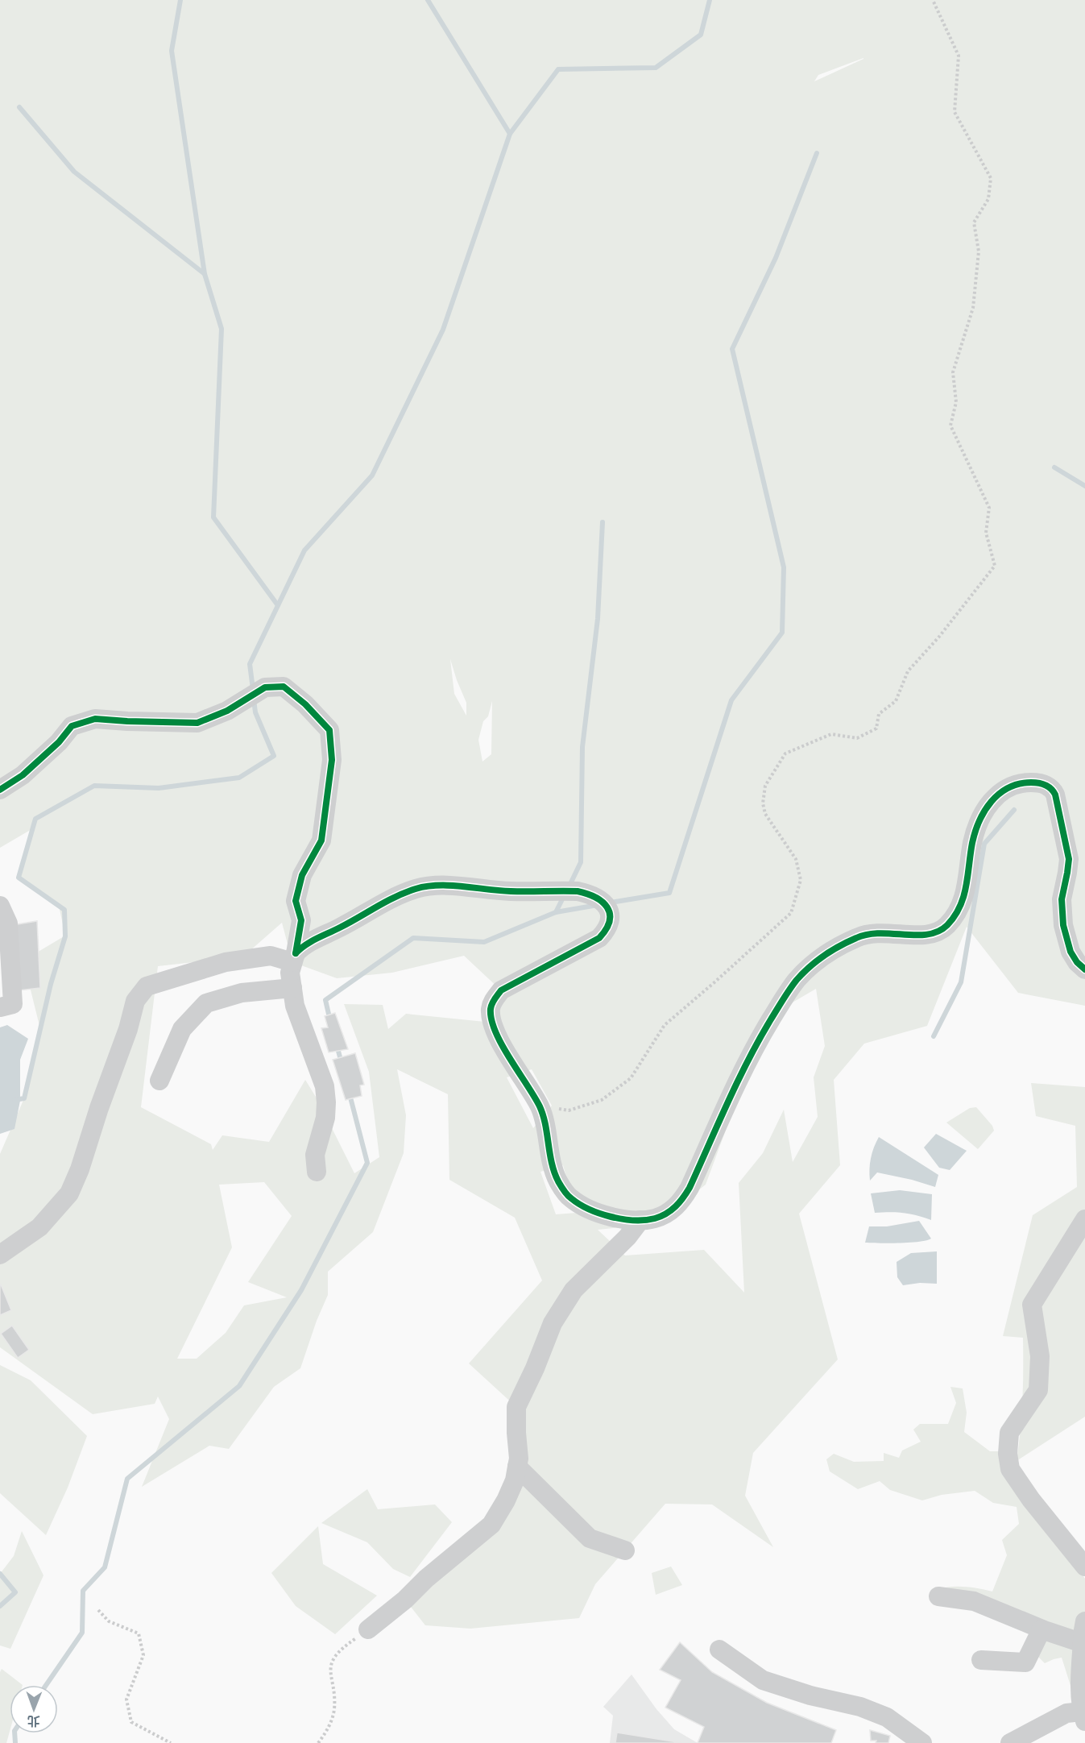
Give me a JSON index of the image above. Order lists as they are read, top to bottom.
{
  "north": "bottom"
}
